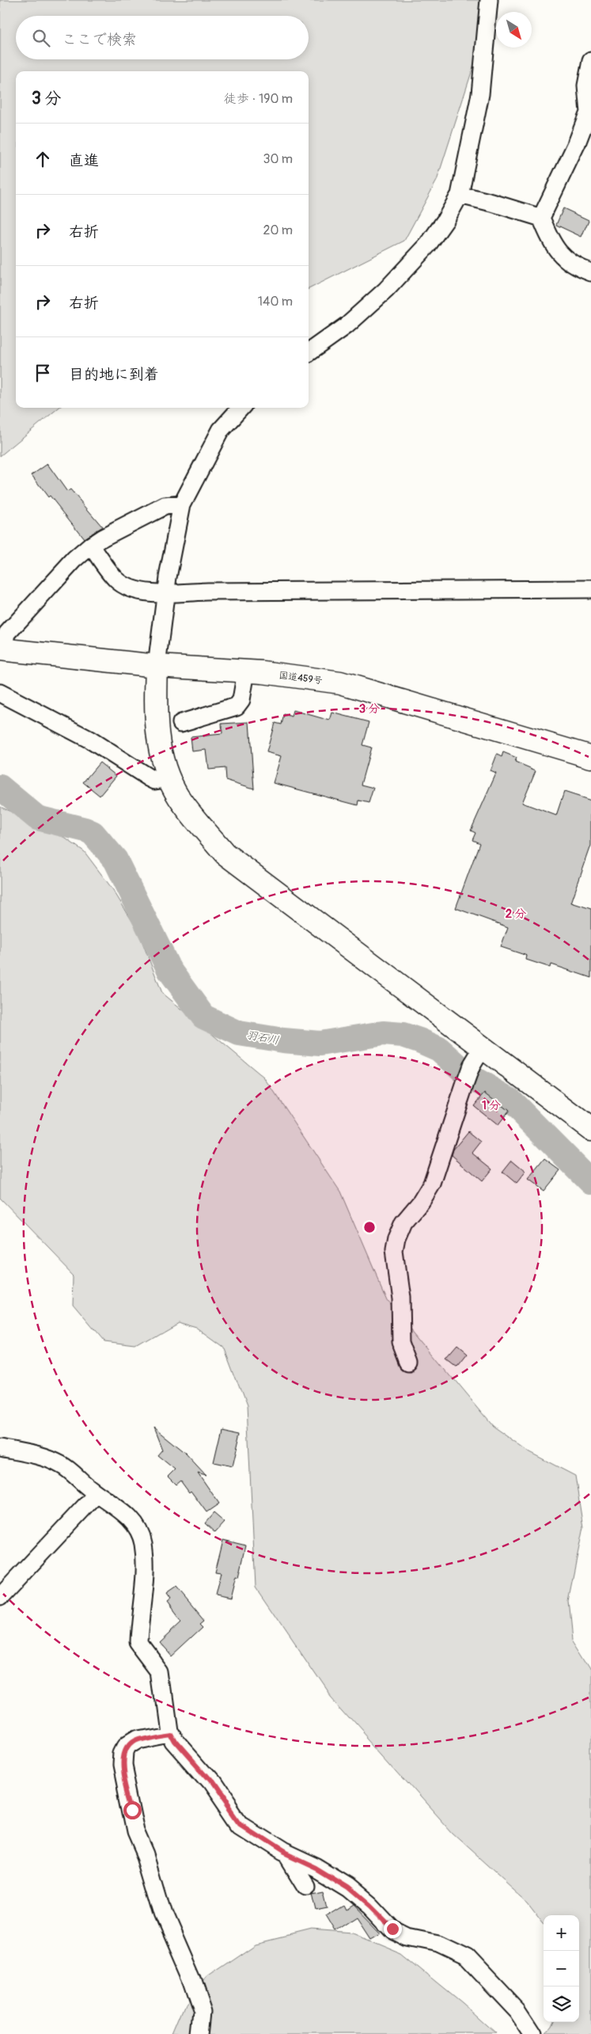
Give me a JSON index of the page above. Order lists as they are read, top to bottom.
{
  "streets": {
    "main road": ["国道459号"]
  },
  "water": ["羽石川"],
  "north": "bottom right",
  "page": {
    "search": "ここで検索",
    "heading": ["3 分", "徒歩 · 190 m"],
    "list": [
      ["直進", "30 m"],
      ["右折", "20 m"],
      ["右折", "140 m"],
      "目的地に到着"
    ],
    "map_buttons": ["+", "−"]
  },
  "rings": ["3 分", "2 分", "1 分"]
}
